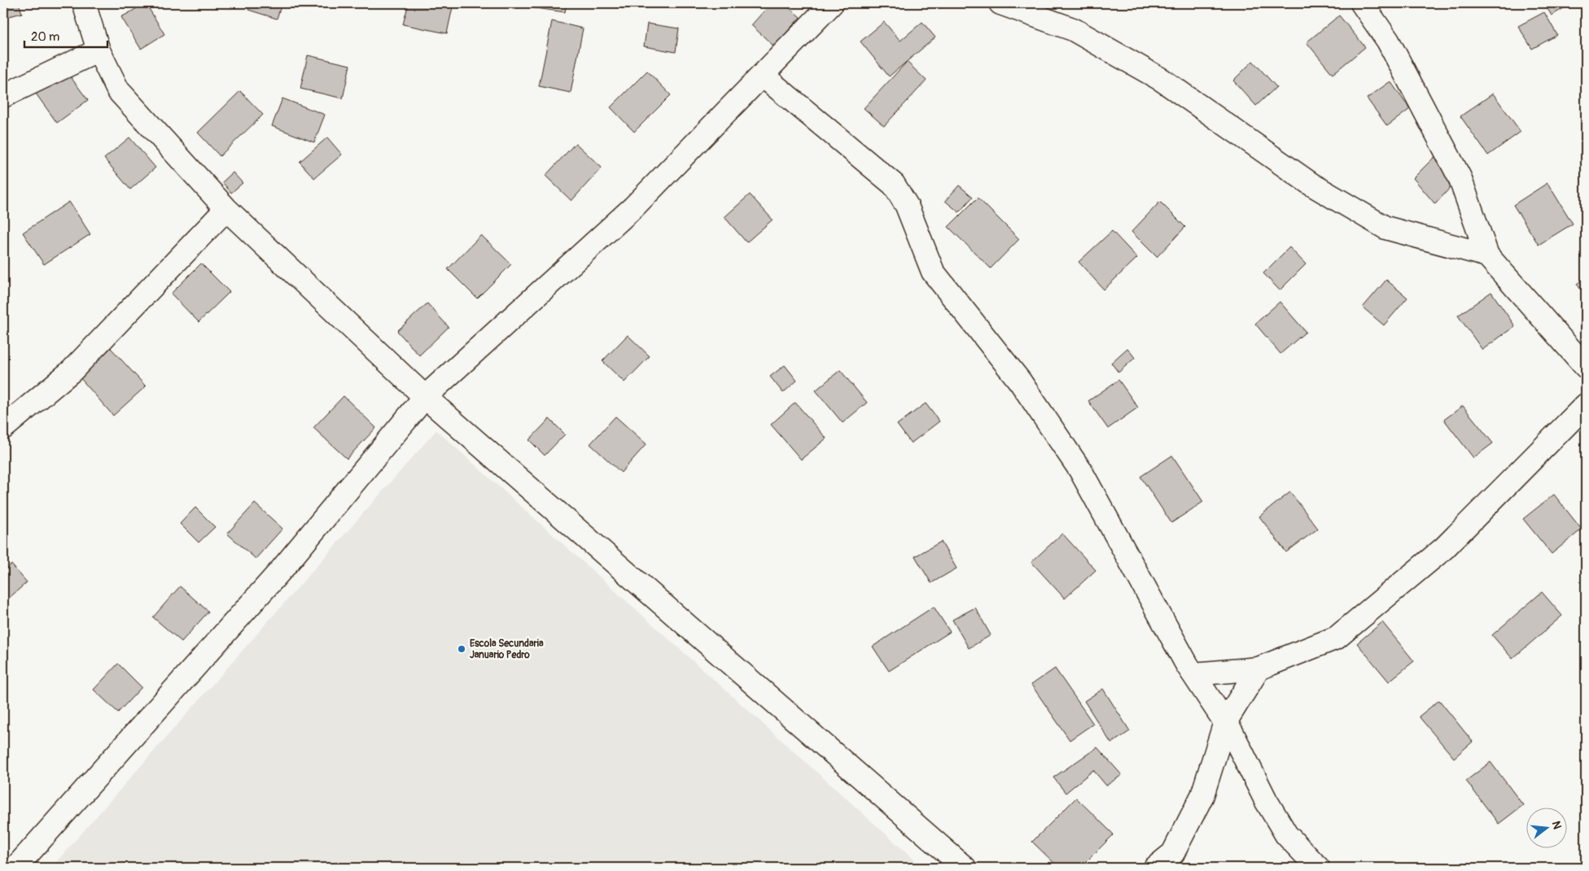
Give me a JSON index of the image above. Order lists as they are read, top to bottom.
{
  "places": ["Escola Secundaria Januario Pedro"],
  "scale_bar": "20 m",
  "north": "right"
}
